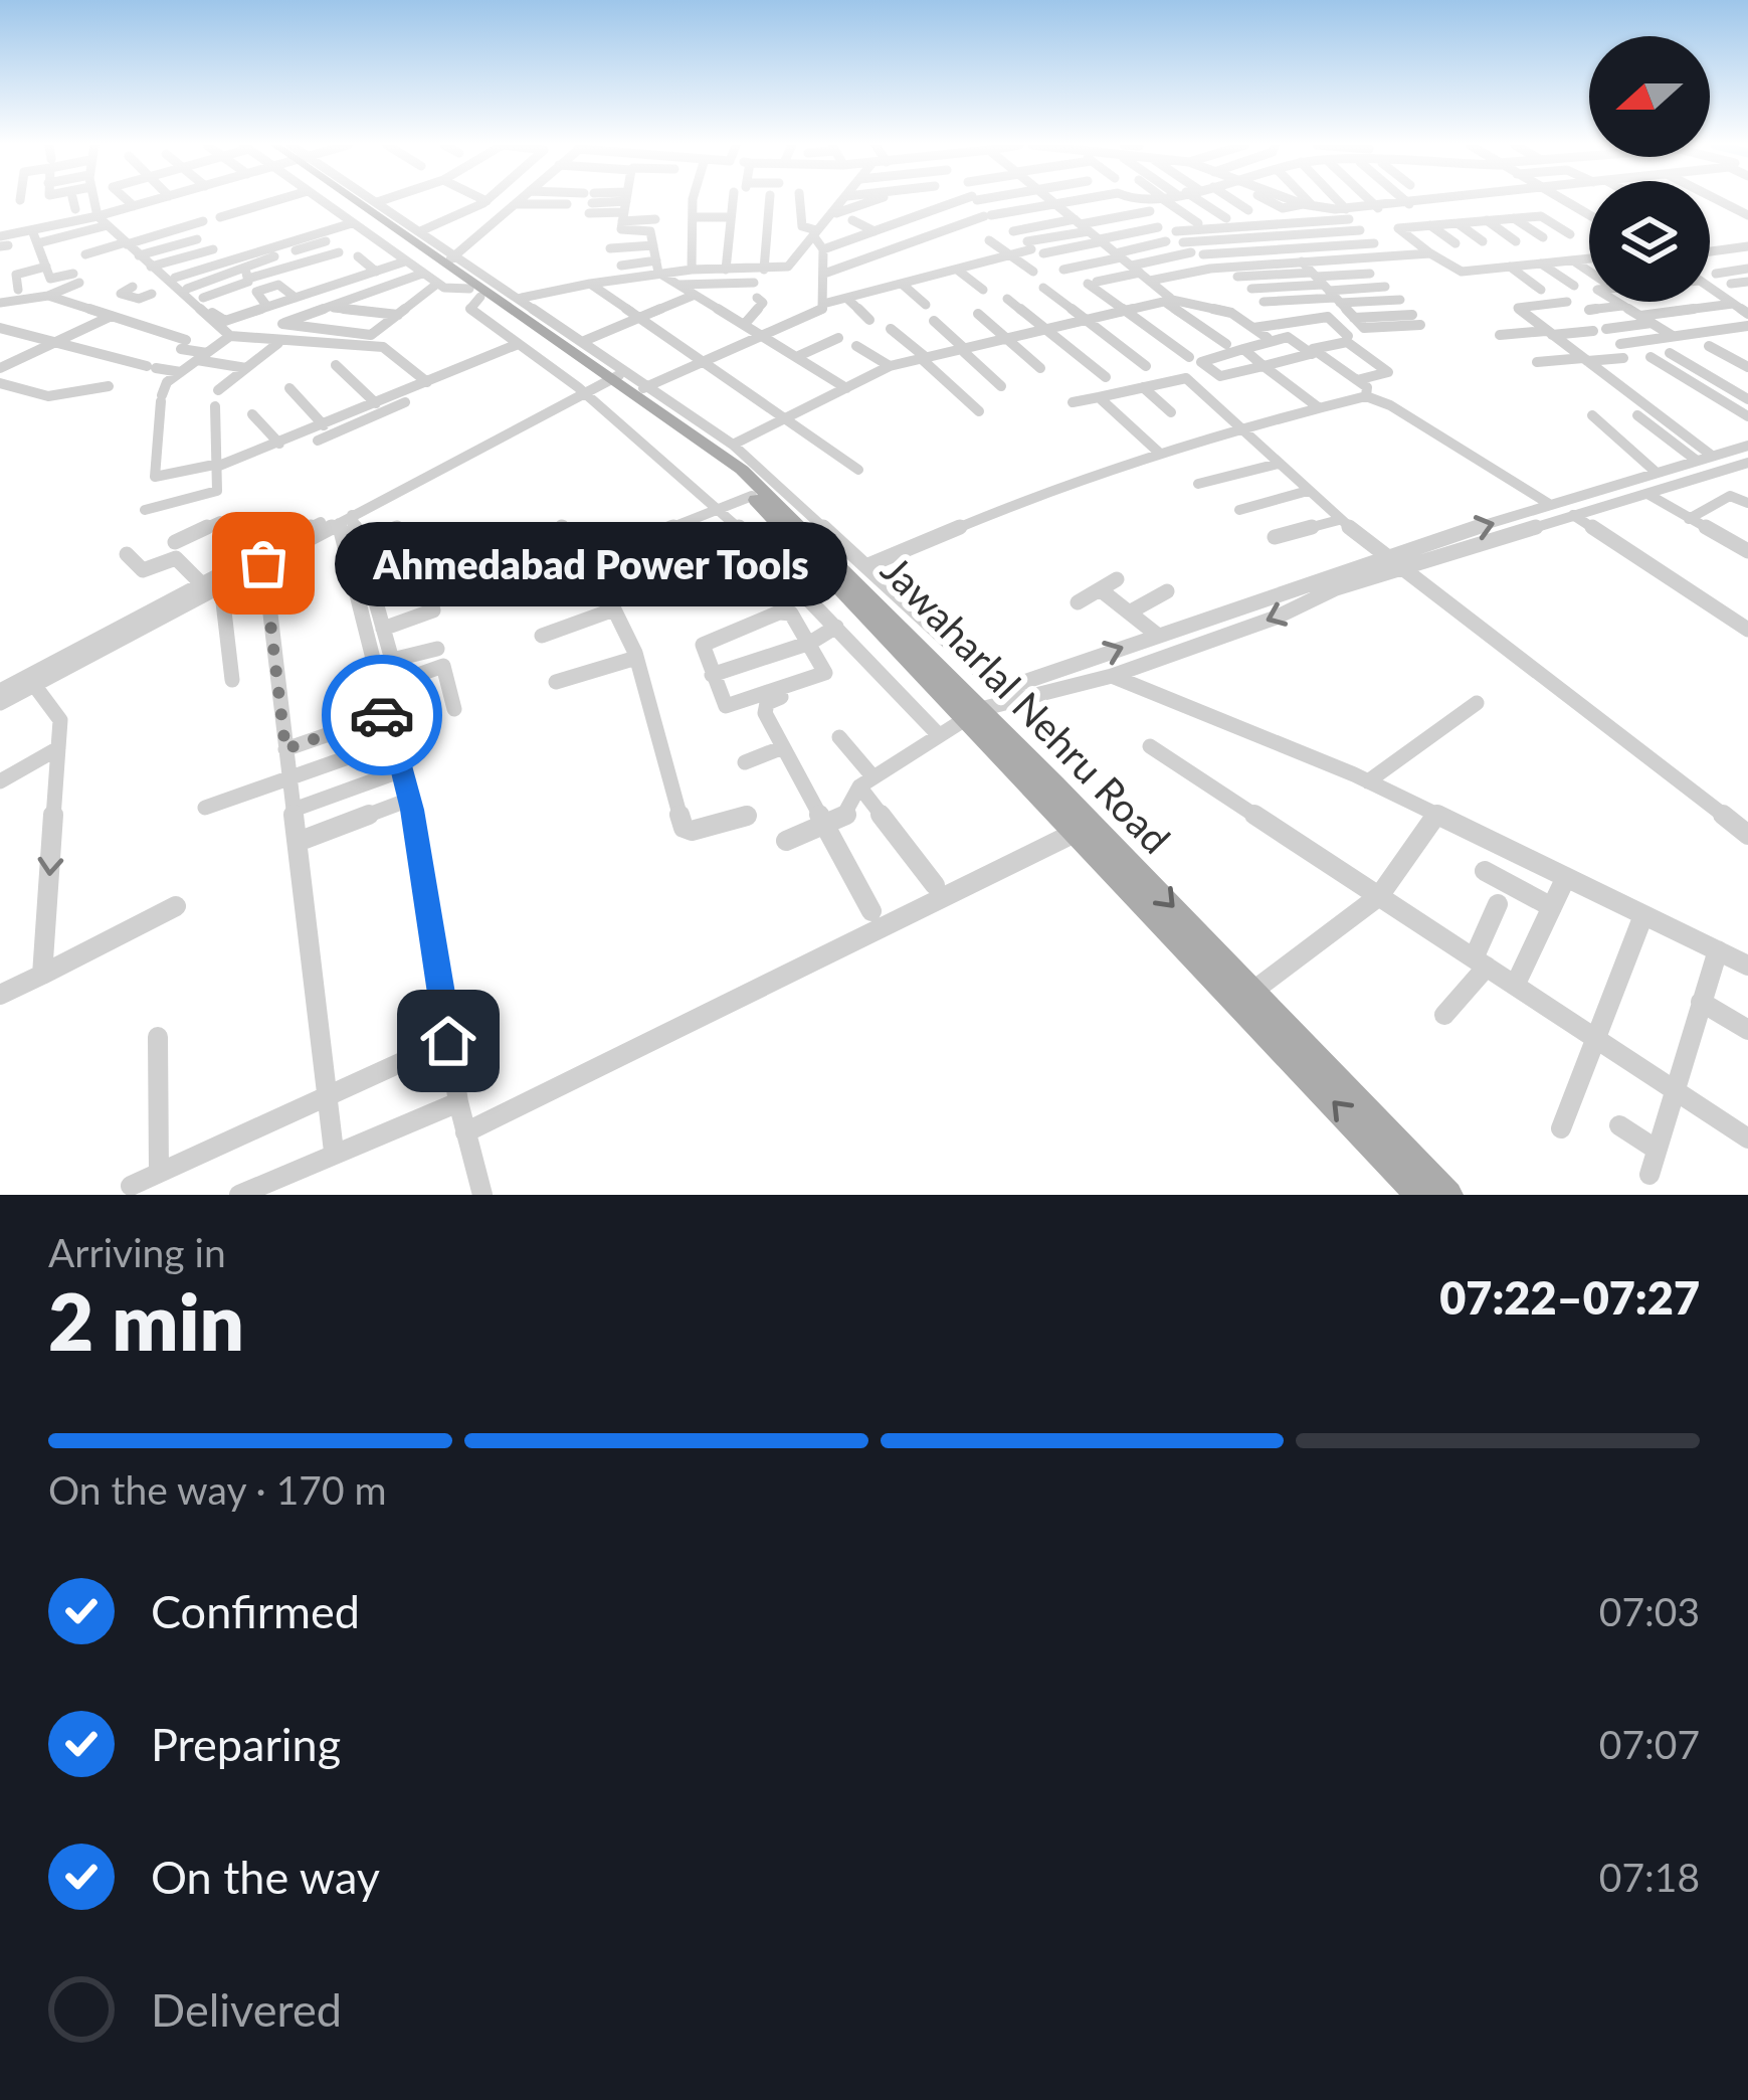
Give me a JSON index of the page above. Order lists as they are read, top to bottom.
{
  "streets": {
    "main road": ["Jawaharlal Nehru Road"]
  },
  "places": ["Ahmedabad Power Tools"],
  "north": "left",
  "page": {
    "bubble": "Ahmedabad Power Tools",
    "heading": ["2 min", "Arriving in", "07:22–07:27"],
    "bar": "On the way · 170 m",
    "list": [
      ["Confirmed", "07:03"],
      ["Preparing", "07:07"],
      ["On the way", "07:18"],
      "Delivered"
    ]
  }
}
